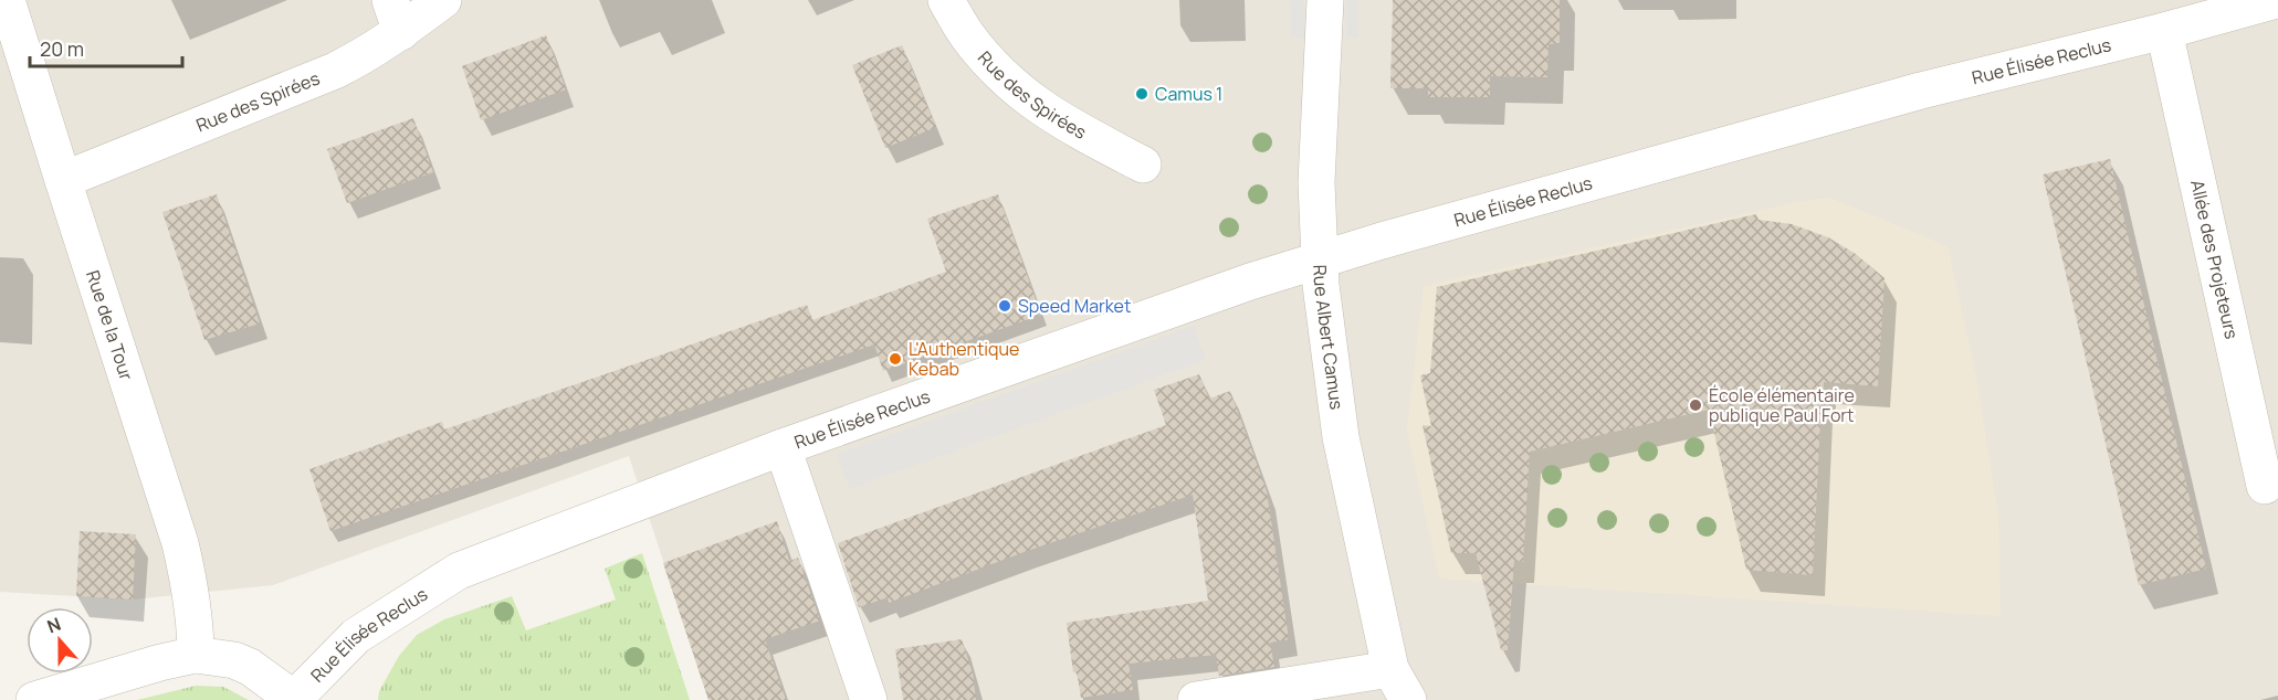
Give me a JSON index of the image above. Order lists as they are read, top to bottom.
{
  "streets": {
    "street": [
      "Rue Élisée Reclus",
      "Rue des Spirées",
      "Allée des Projeteurs",
      "Rue de la Tour",
      "Rue Albert Camus"
    ]
  },
  "crossings": [
    ["Rue Élisée Reclus", "Allée des Projeteurs"],
    ["Rue Élisée Reclus", "Rue Albert Camus"],
    ["Rue des Spirées", "Rue de la Tour"]
  ],
  "places": [
    "Camus 1",
    "Speed Market",
    "L'Authentique Kebab",
    "École élémentaire publique Paul Fort"
  ],
  "scale_bar": "20 m",
  "north": "top"
}
